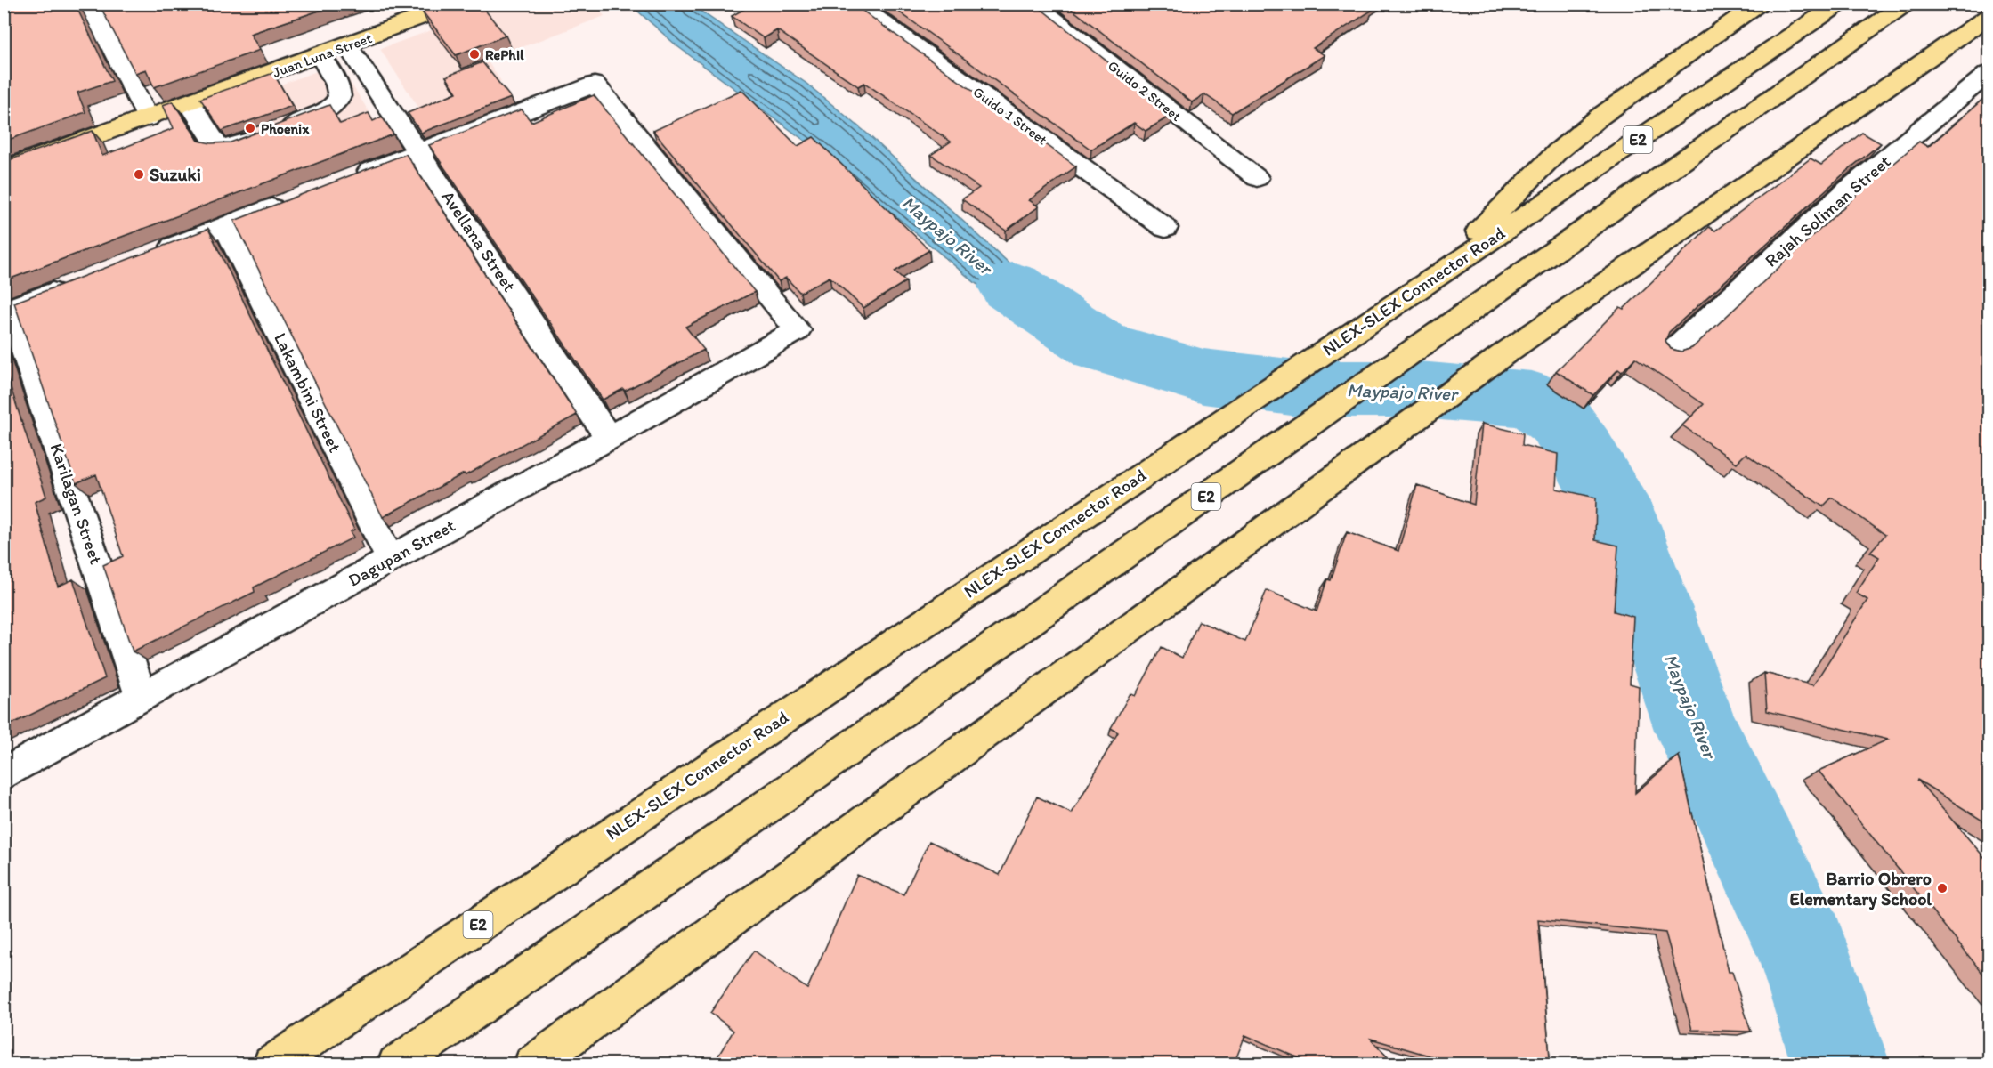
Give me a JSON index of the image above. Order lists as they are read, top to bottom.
{
  "streets": {
    "main road": ["Juan Luna Street", "E2", "NLEX-SLEX Connector Road"],
    "street": [
      "Guido 2 Street",
      "Guido 1 Street",
      "Rajah Soliman Street",
      "Avellana Street",
      "Lakambini Street",
      "Karilagan Street",
      "Dagupan Street"
    ]
  },
  "crossings": [
    ["Juan Luna Street", "Avellana Street"],
    ["Avellana Street", "Dagupan Street"],
    ["Lakambini Street", "Dagupan Street"],
    ["Karilagan Street", "Dagupan Street"]
  ],
  "water": ["Maypajo River"],
  "places": [
    "RePhil",
    "Phoenix",
    "Suzuki",
    "Barrio Obrero Elementary School"
  ]
}
